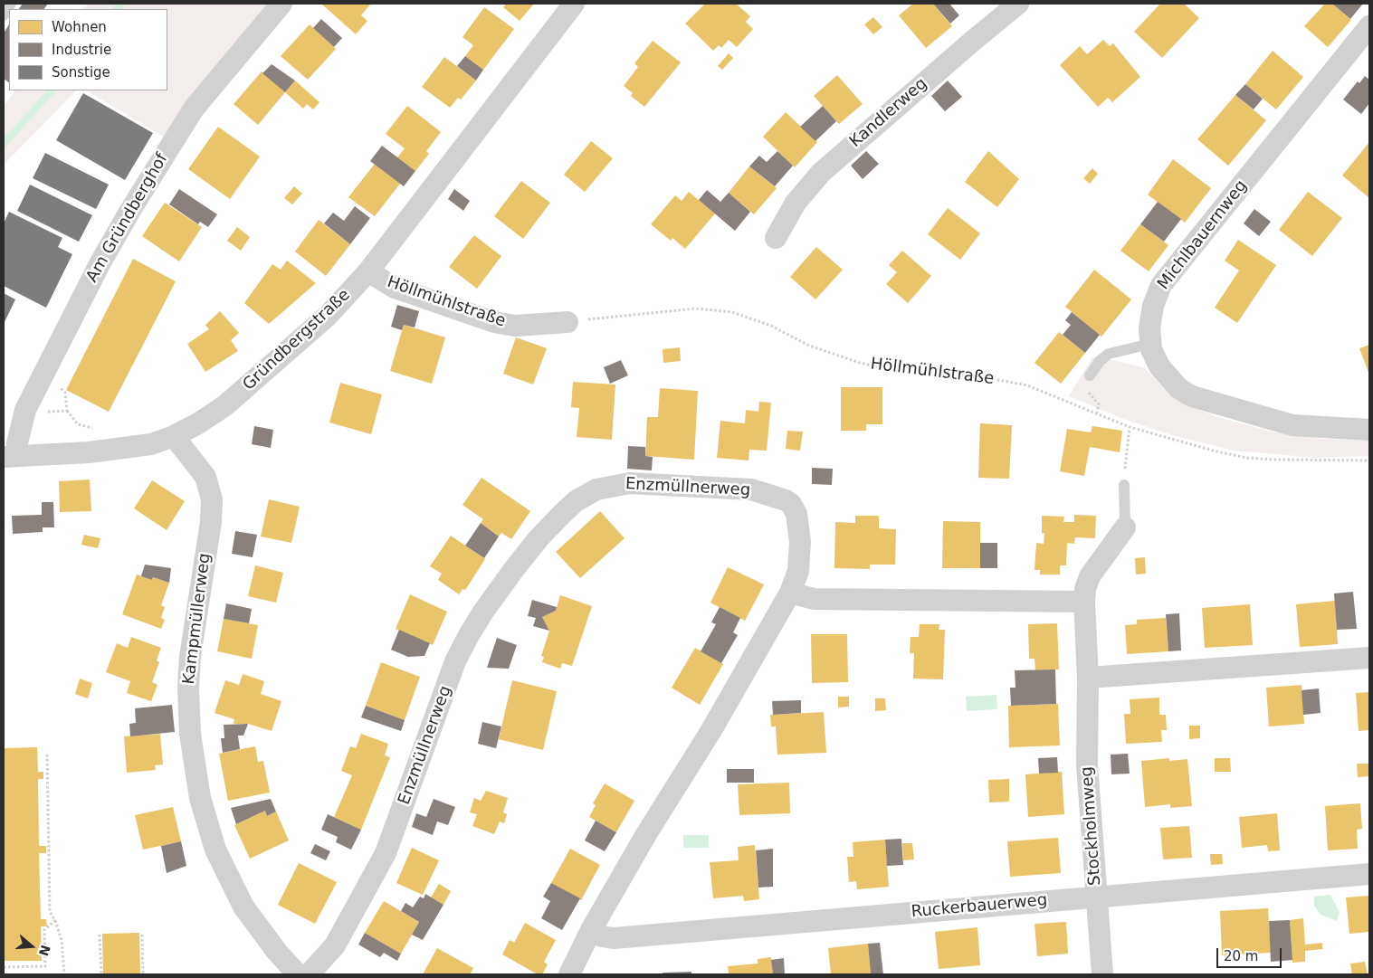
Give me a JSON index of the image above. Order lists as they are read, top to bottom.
{
  "streets": {
    "street": [
      "Kandlerweg",
      "Am Gründberghof",
      "Michlbauernweg",
      "Höllmühlstraße",
      "Gründbergstraße",
      "Enzmüllnerweg",
      "Kampmüllerweg",
      "Stockholmweg",
      "Ruckerbauerweg"
    ]
  },
  "crossings": [
    ["Am Gründberghof", "Gründbergstraße"],
    ["Höllmühlstraße", "Gründbergstraße"],
    ["Gründbergstraße", "Kampmüllerweg"],
    ["Enzmüllnerweg", "Ruckerbauerweg"],
    ["Stockholmweg", "Ruckerbauerweg"]
  ],
  "legend": ["Wohnen", "Industrie", "Sonstige"],
  "scale_bar": "20 m",
  "north": "right"
}
